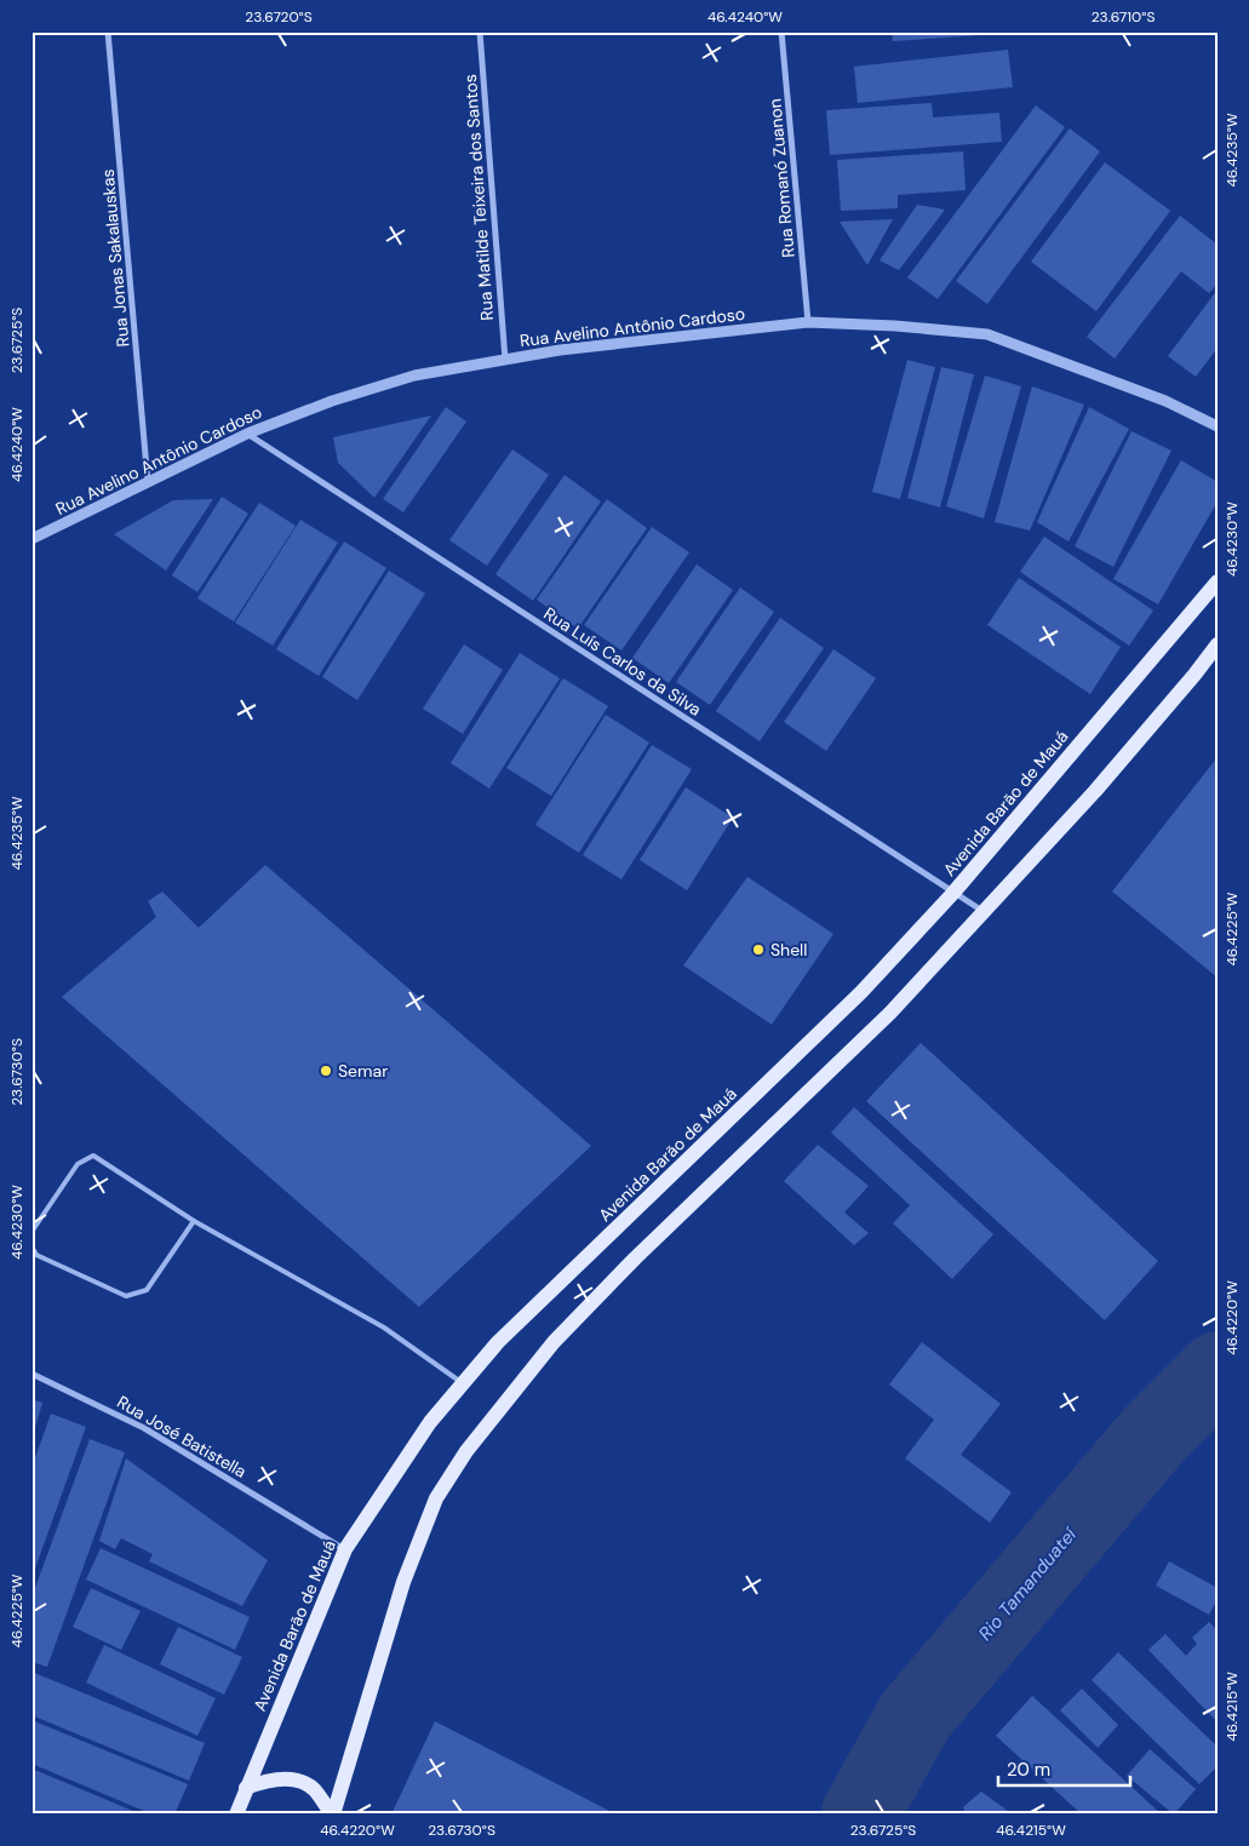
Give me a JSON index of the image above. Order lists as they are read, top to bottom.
{
  "streets": {
    "main road": ["Avenida Barão de Mauá"],
    "street": [
      "Rua Romanó Zuanon",
      "Rua Matilde Teixeira dos Santos",
      "Rua Jonas Sakalauskas",
      "Rua Avelino Antônio Cardoso",
      "Rua Luís Carlos da Silva",
      "Rua José Batistella"
    ]
  },
  "crossings": [
    ["Rua Romanó Zuanon", "Rua Avelino Antônio Cardoso"],
    ["Rua Matilde Teixeira dos Santos", "Rua Avelino Antônio Cardoso"],
    ["Rua Jonas Sakalauskas", "Rua Avelino Antônio Cardoso"],
    ["Rua Avelino Antônio Cardoso", "Rua Luís Carlos da Silva"],
    ["Rua Luís Carlos da Silva", "Avenida Barão de Mauá"],
    ["Avenida Barão de Mauá", "Rua José Batistella"]
  ],
  "water": ["Rio Tamanduateí"],
  "places": ["Shell", "Semar"],
  "scale_bar": "20 m",
  "coordinates": [
    "23.6720°S",
    "46.4240°W",
    "23.6710°S",
    "46.4235°W",
    "23.6725°S",
    "46.4230°W",
    "46.4225°W",
    "23.6730°S",
    "46.4220°W",
    "46.4215°W"
  ]
}
